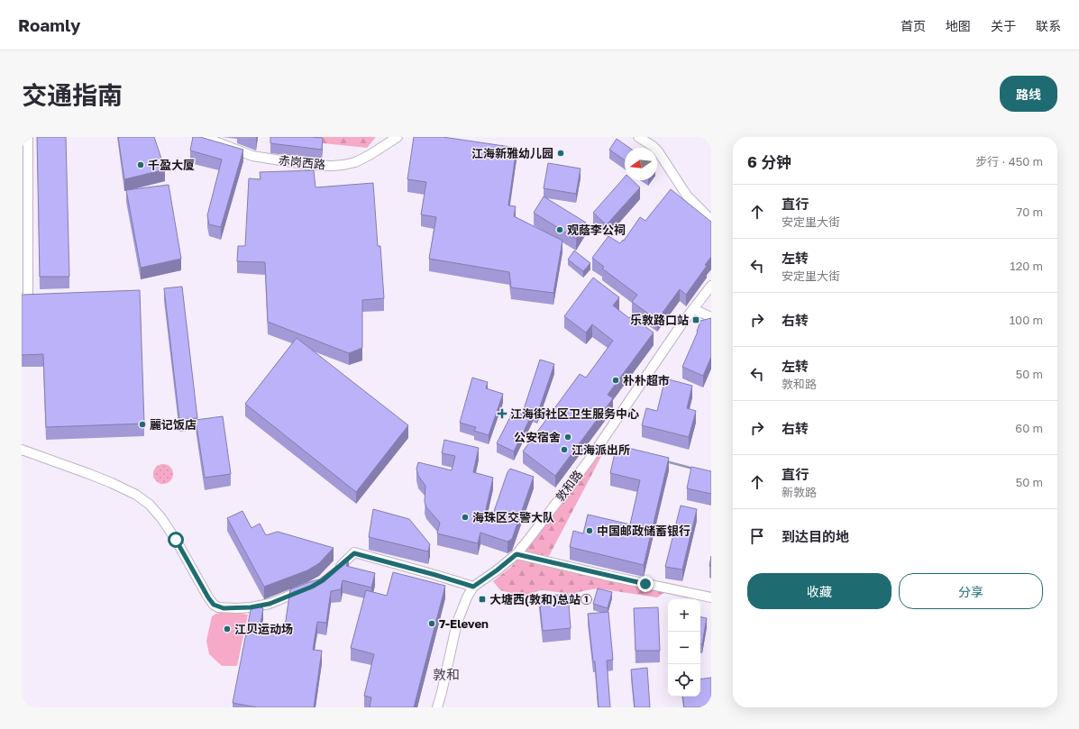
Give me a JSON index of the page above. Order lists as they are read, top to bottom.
{
  "streets": {
    "street": ["赤岗西路", "敦和路"]
  },
  "districts": ["敦和"],
  "places": {
    "other": [
      "江海新雅幼儿园",
      "千盈大厦",
      "观蔭李公祠",
      "朴朴超市",
      "麗记饭店",
      "公安宿舍",
      "江海派出所",
      "海珠区交警大队",
      "中国邮政储蓄银行",
      "7-Eleven",
      "江贝运动场"
    ],
    "transit": ["乐敦路口站", "大塘西(敦和)总站①"],
    "health": ["江海街社区卫生服务中心"]
  },
  "north": "left",
  "page": {
    "header": "Roamly",
    "nav": [
      "首页",
      "地图",
      "关于",
      "联系"
    ],
    "title": "交通指南",
    "buttons": [
      "路线",
      ["收藏", "分享"]
    ],
    "heading": ["6 分钟", "步行 · 450 m"],
    "list": [
      ["直行", "安定里大街", "70 m"],
      ["左转", "安定里大街", "120 m"],
      ["右转", "100 m"],
      ["左转", "敦和路", "50 m"],
      ["右转", "60 m"],
      ["直行", "新敦路", "50 m"],
      "到达目的地"
    ],
    "map_buttons": ["+", "−"]
  }
}
